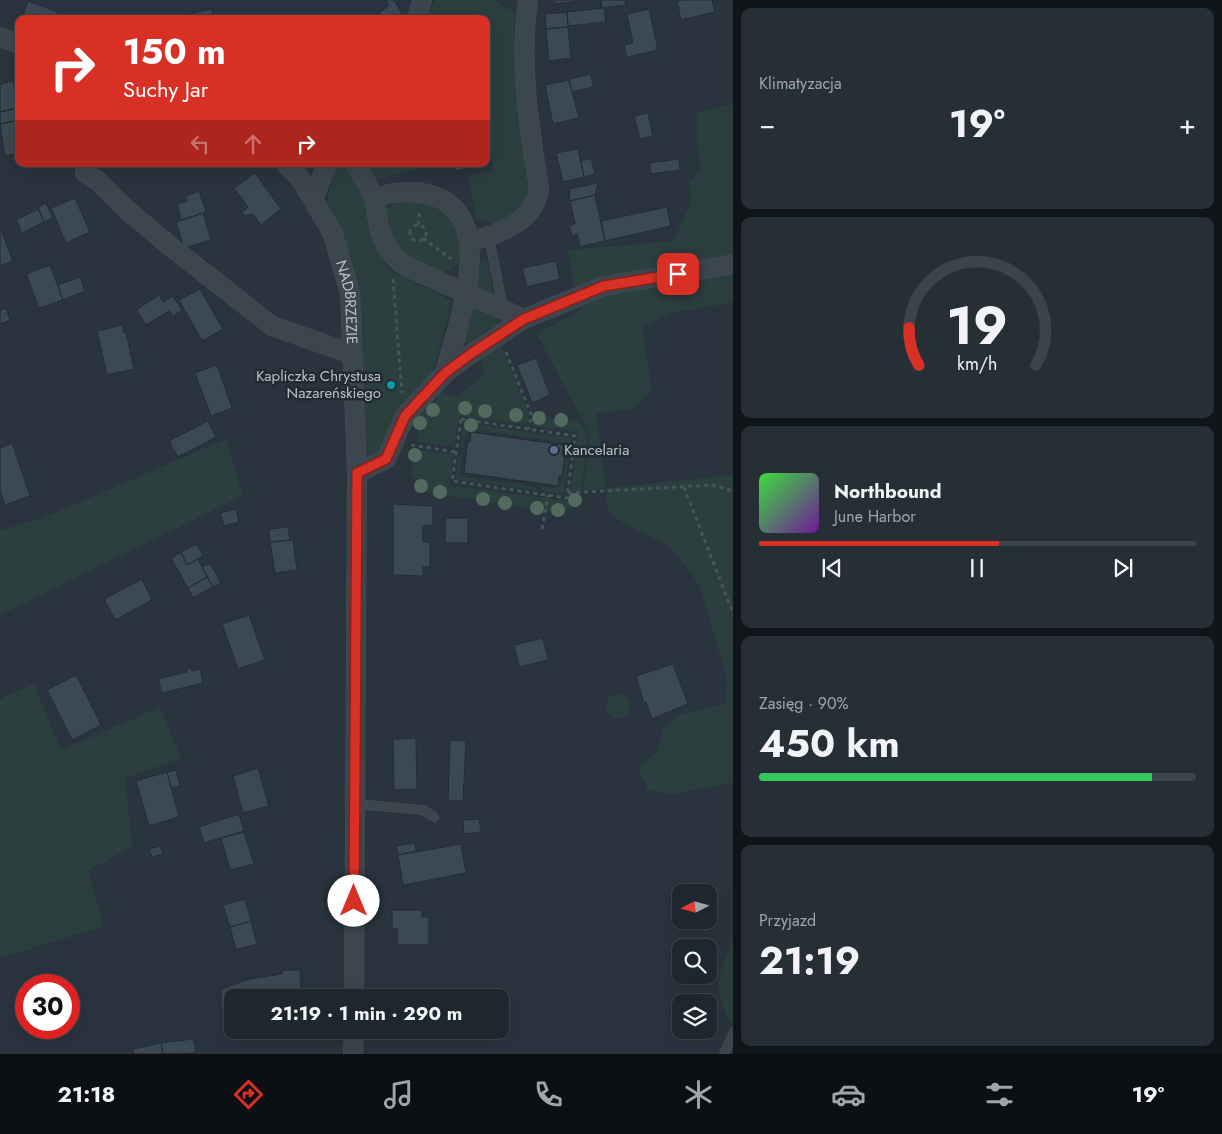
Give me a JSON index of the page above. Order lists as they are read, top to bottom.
{
  "streets": {
    "street": ["NADBRZEZIE"]
  },
  "places": ["Kapliczka Chrystusa Nazareńskiego", "Kancelaria"],
  "north": "left",
  "page": {
    "tile": [
      "Klimatyzacja",
      ["Zasięg · 90%", "450 km"],
      ["Przyjazd", "21:19"]
    ],
    "turn": ["150 m", "Suchy Jar"],
    "heat": ["−", "19°", "+"],
    "song": ["Northbound", "June Harbor"],
    "limit": "30",
    "trip": "21:19 · 1 min · 290 m",
    "tabs": ["21:18", "19°"],
    "gauge": ["19", "km/h"]
  }
}
